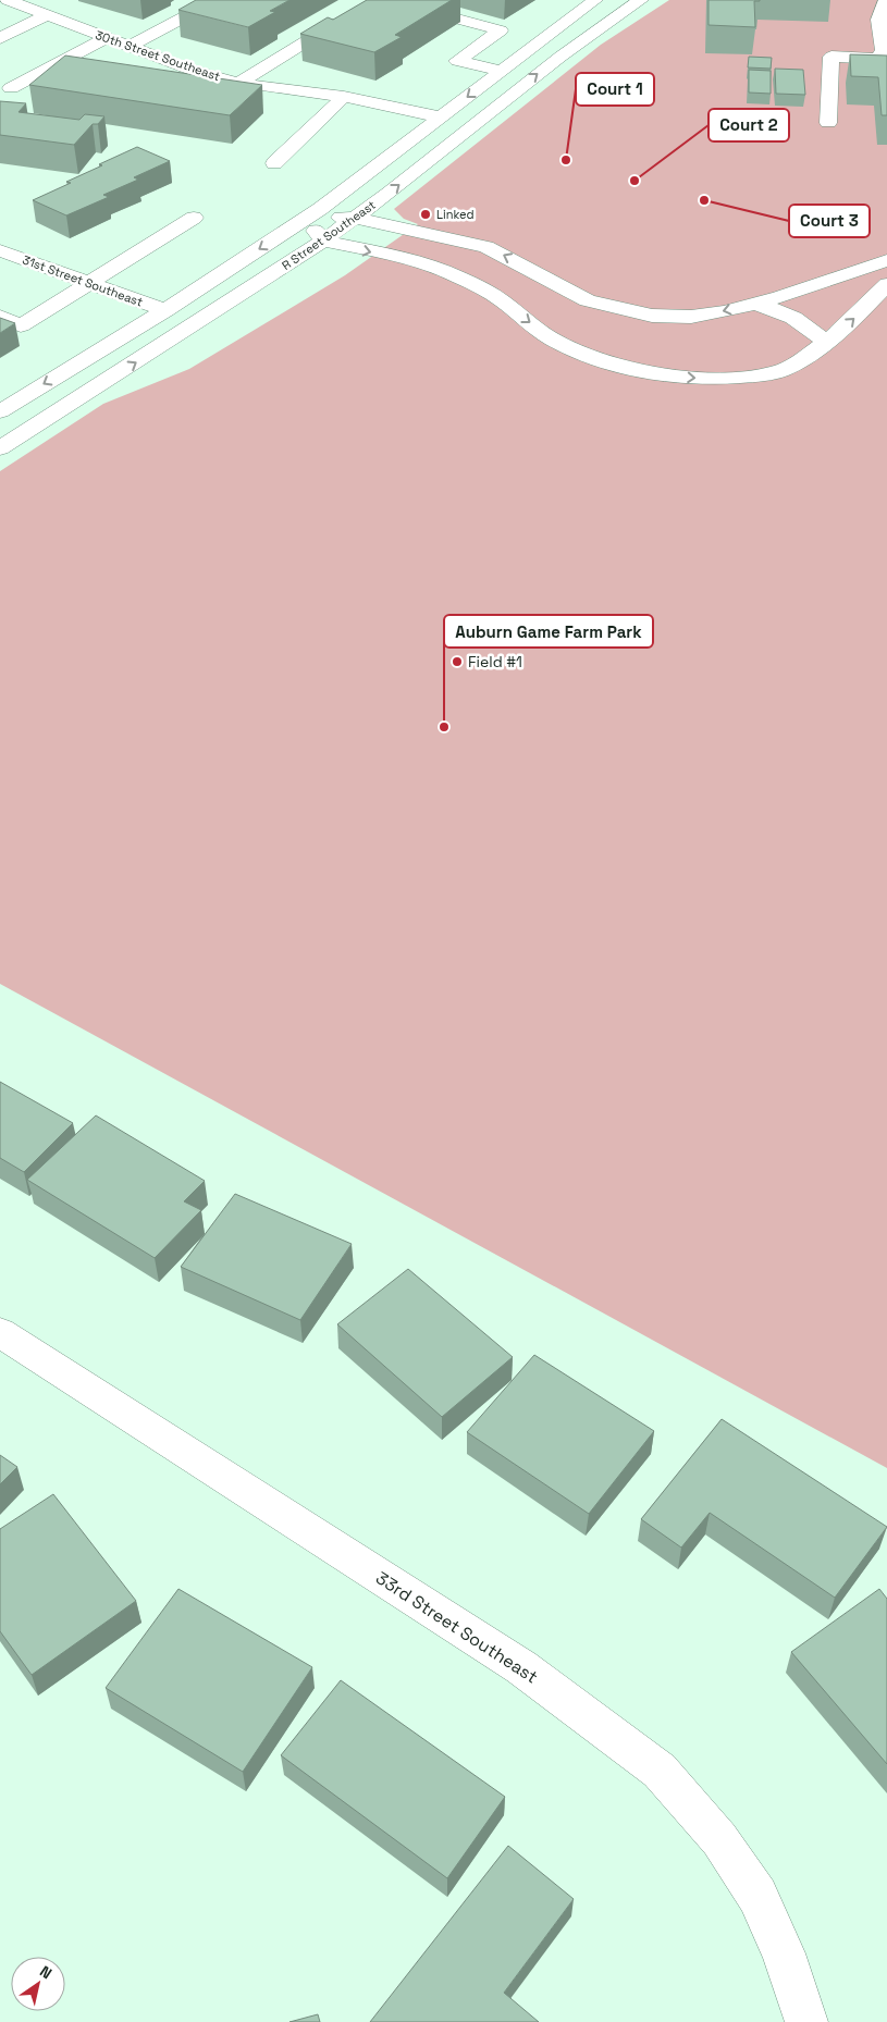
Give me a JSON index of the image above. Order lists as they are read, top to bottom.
{
  "streets": {
    "street": [
      "30th Street Southeast",
      "R Street Southeast",
      "31st Street Southeast",
      "33rd Street Southeast"
    ]
  },
  "crossings": [
    ["30th Street Southeast", "R Street Southeast"],
    ["R Street Southeast", "31st Street Southeast"]
  ],
  "places": [
    "Court 1",
    "Court 2",
    "Court 3",
    "Linked",
    "Field #1",
    "Auburn Game Farm Park"
  ],
  "north": "top right"
}
